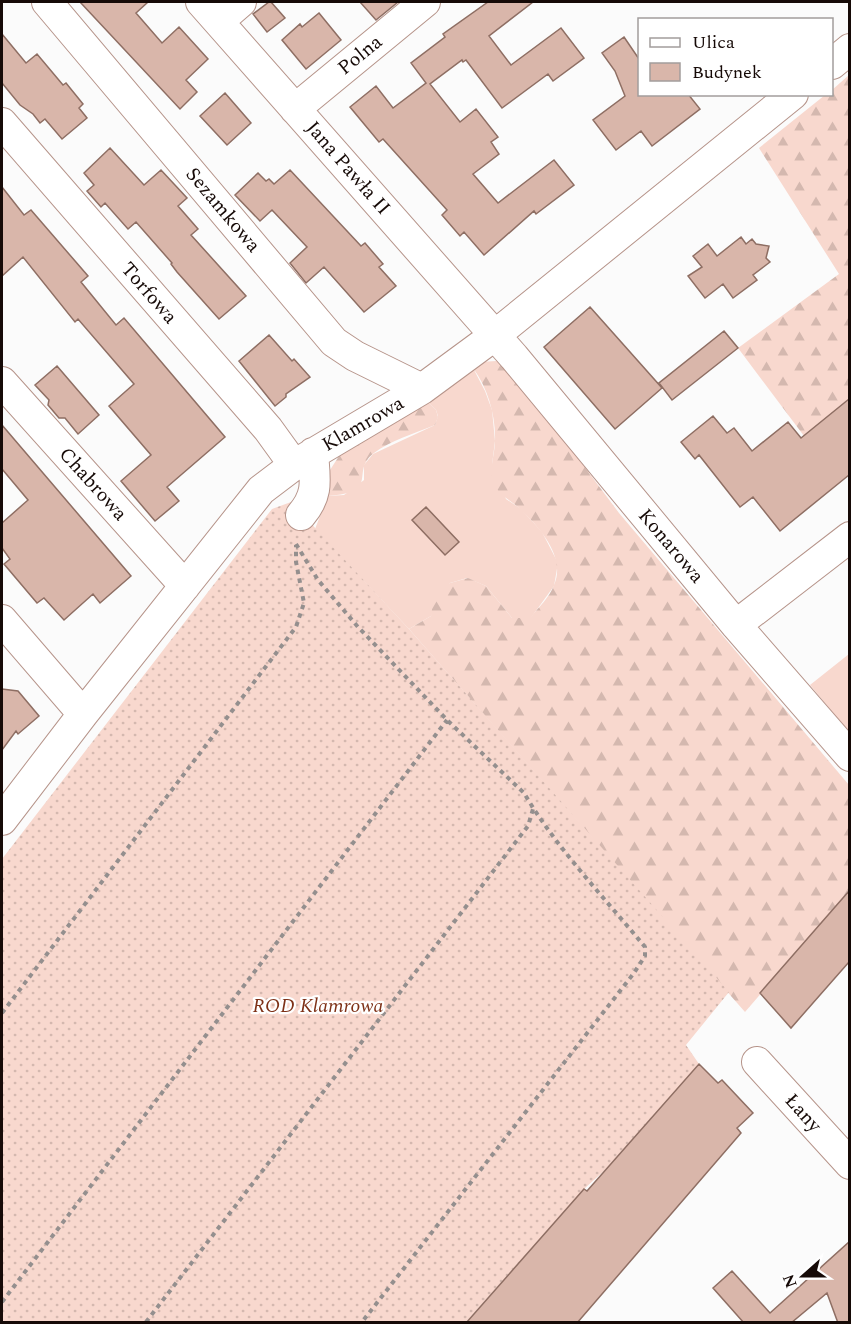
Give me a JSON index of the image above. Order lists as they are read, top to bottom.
{
  "streets": {
    "street": [
      "Polna",
      "Jana Pawła II",
      "Sezamkowa",
      "Torfowa",
      "Klamrowa",
      "Chabrowa",
      "Konarowa",
      "Łany"
    ]
  },
  "crossings": [
    ["Polna", "Jana Pawła II"],
    ["Jana Pawła II", "Klamrowa"],
    ["Jana Pawła II", "Konarowa"],
    ["Sezamkowa", "Klamrowa"],
    ["Torfowa", "Klamrowa"],
    ["Klamrowa", "Chabrowa"],
    ["Klamrowa", "Konarowa"]
  ],
  "parks": ["ROD Klamrowa"],
  "legend": ["Ulica", "Budynek"],
  "north": "left"
}
